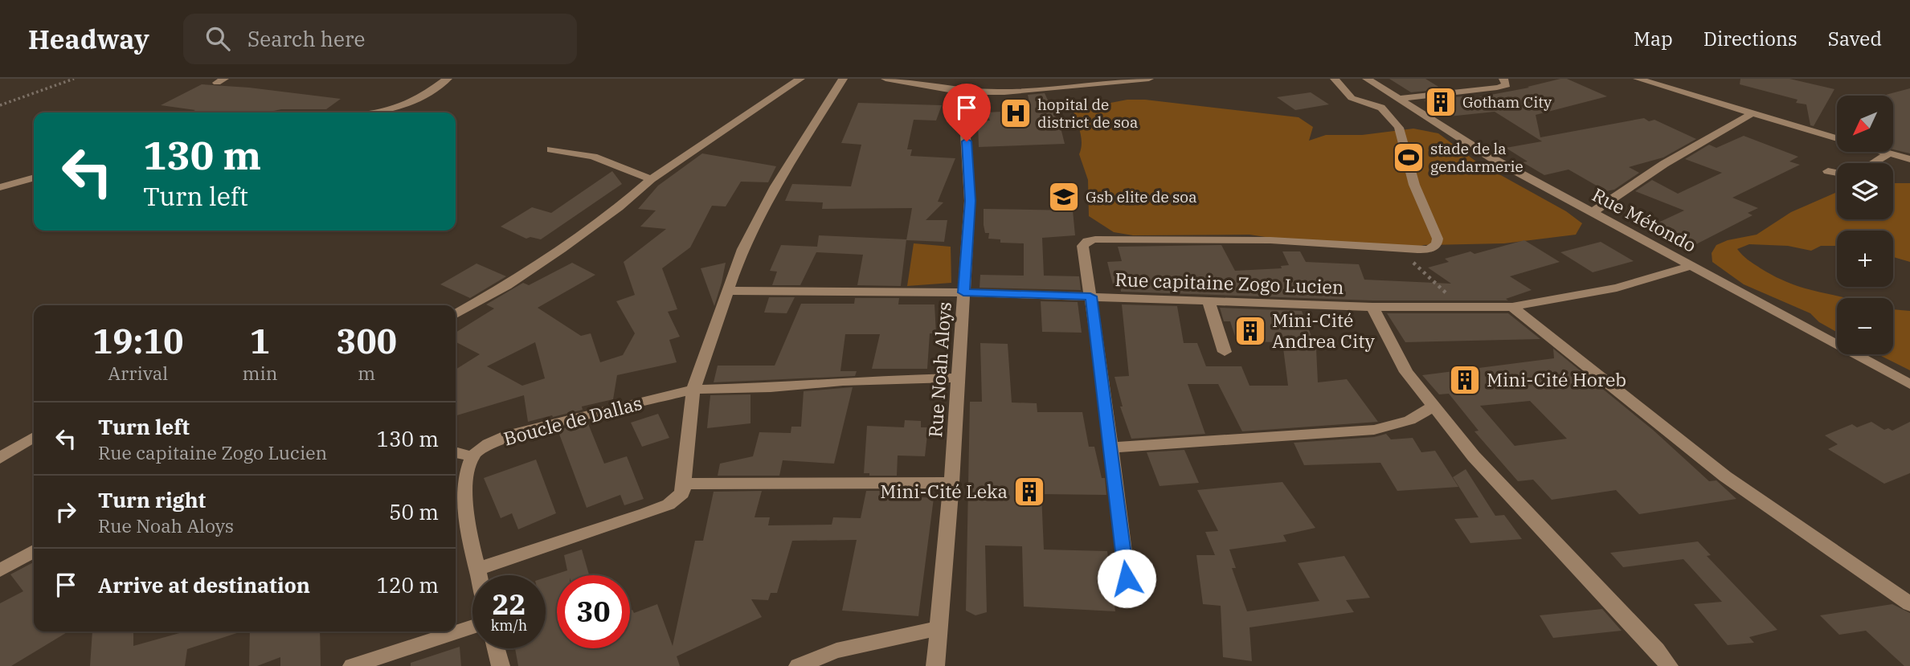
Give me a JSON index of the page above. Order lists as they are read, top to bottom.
{
  "streets": {
    "street": [
      "Rue Métondo",
      "Rue capitaine Zogo Lucien",
      "Rue Noah Aloys",
      "Boucle de Dallas"
    ]
  },
  "crossings": [
    ["Rue Métondo", "Rue capitaine Zogo Lucien"],
    ["Rue capitaine Zogo Lucien", "Rue Noah Aloys"],
    ["Rue Noah Aloys", "Boucle de Dallas"]
  ],
  "places": {
    "building": [
      "Gotham City",
      "Mini-Cité Andrea City",
      "Mini-Cité Horeb",
      "Mini-Cité Leka"
    ],
    "hospital": ["hopital de district de soa"],
    "sports": ["stade de la gendarmerie"],
    "school or university": ["Gsb elite de soa"]
  },
  "north": "bottom left",
  "page": {
    "header": "Headway",
    "search": "Search here",
    "nav": ["Map", "Directions", "Saved"],
    "map_buttons": ["+", "−"],
    "turn": ["130 m", "Turn left"],
    "eta": [
      "19:10",
      "Arrival",
      "1",
      "min",
      "300",
      "m"
    ],
    "list": [
      {
        "name": "Turn left",
        "note": "Rue capitaine Zogo Lucien",
        "value": "130 m"
      },
      {
        "name": "Turn right",
        "note": "Rue Noah Aloys",
        "value": "50 m"
      },
      {
        "name": "Arrive at destination",
        "value": "120 m"
      }
    ],
    "speed": "22 km/h",
    "limit": "30"
  }
}
